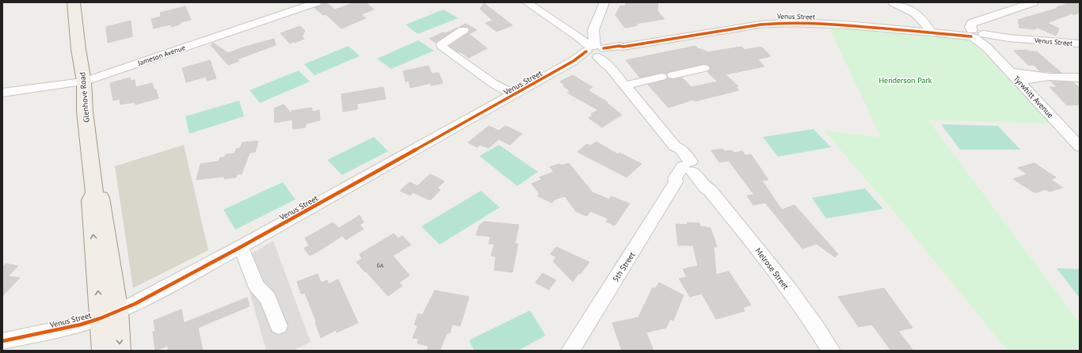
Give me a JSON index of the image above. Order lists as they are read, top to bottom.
{
  "streets": {
    "main road": ["Glenhove Road"],
    "street": [
      "Venus Street",
      "Jameson Avenue",
      "Tyrwhitt Avenue",
      "5th Street",
      "Melrose Street"
    ]
  },
  "crossings": [
    ["Venus Street", "Tyrwhitt Avenue"],
    ["Venus Street", "Glenhove Road"],
    ["Venus Street", "Melrose Street"],
    ["Jameson Avenue", "Glenhove Road"],
    ["5th Street", "Melrose Street"]
  ],
  "parks": ["Henderson Park"],
  "house_numbers": ["6A"]
}
